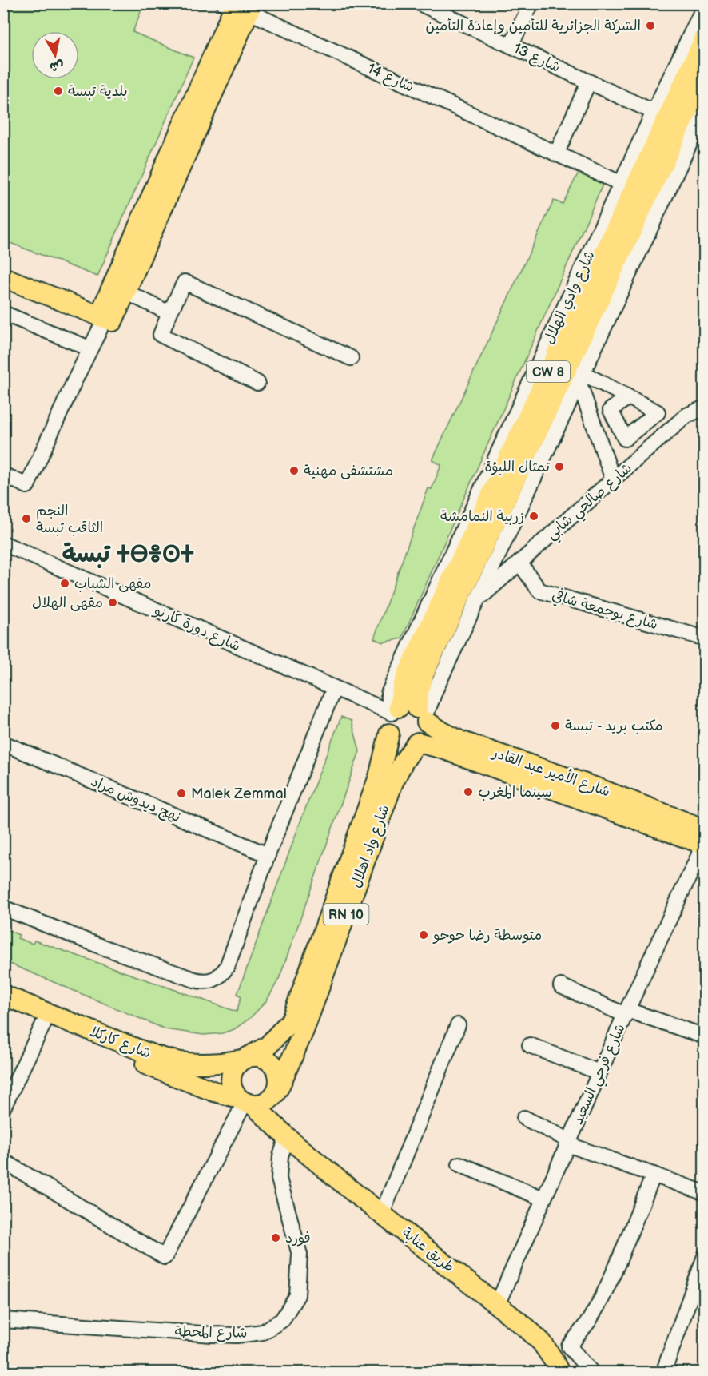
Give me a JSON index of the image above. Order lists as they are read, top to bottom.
{
  "streets": {
    "main road": [
      "شارع وادي الهلال",
      "CW 8",
      "شارع الأمير عبد القادر",
      "شارع واد اهلال",
      "RN 10",
      "شارع كاركلا",
      "طريق عنابة"
    ],
    "street": [
      "شارع 13",
      "شارع 14",
      "شارع صالحي شابي",
      "شارع بوجمعة شافي",
      "شارع دورة كارنو",
      "نهج ديدوش مراد",
      "شارع فرحي السعيد",
      "شارع المحطة"
    ]
  },
  "crossings": [
    ["شارع 13", "شارع وادي الهلال"],
    ["شارع 14", "شارع وادي الهلال"],
    ["شارع وادي الهلال", "شارع دورة كارنو"],
    ["شارع وادي الهلال", "شارع الأمير عبد القادر"],
    ["شارع وادي الهلال", "شارع واد اهلال"],
    ["شارع صالحي شابي", "شارع بوجمعة شافي"],
    ["شارع دورة كارنو", "شارع الأمير عبد القادر"],
    ["شارع دورة كارنو", "شارع واد اهلال"],
    ["شارع الأمير عبد القادر", "شارع واد اهلال"],
    ["شارع الأمير عبد القادر", "شارع فرحي السعيد"],
    ["شارع واد اهلال", "شارع كاركلا"],
    ["شارع واد اهلال", "طريق عنابة"],
    ["شارع كاركلا", "طريق عنابة"],
    ["شارع فرحي السعيد", "طريق عنابة"],
    ["طريق عنابة", "شارع المحطة"]
  ],
  "districts": ["تبسة ⵜⴱⴻⵙⵜ"],
  "places": [
    "الشركة الجزائرية للتأمين وإعادة التأمين",
    "بلدية تبسة",
    "تمثال اللبؤة",
    "مشتشفى مهنية",
    "زربية النمامشة",
    "النجم الثاقب تبسة",
    "مقهى الشباب",
    "مقهى الهلال",
    "مكتب بريد - تبسة",
    "سينما المغرب",
    "Malek Zemmal",
    "متوسطة رضا حوحو",
    "فورد"
  ],
  "north": "bottom"
}
